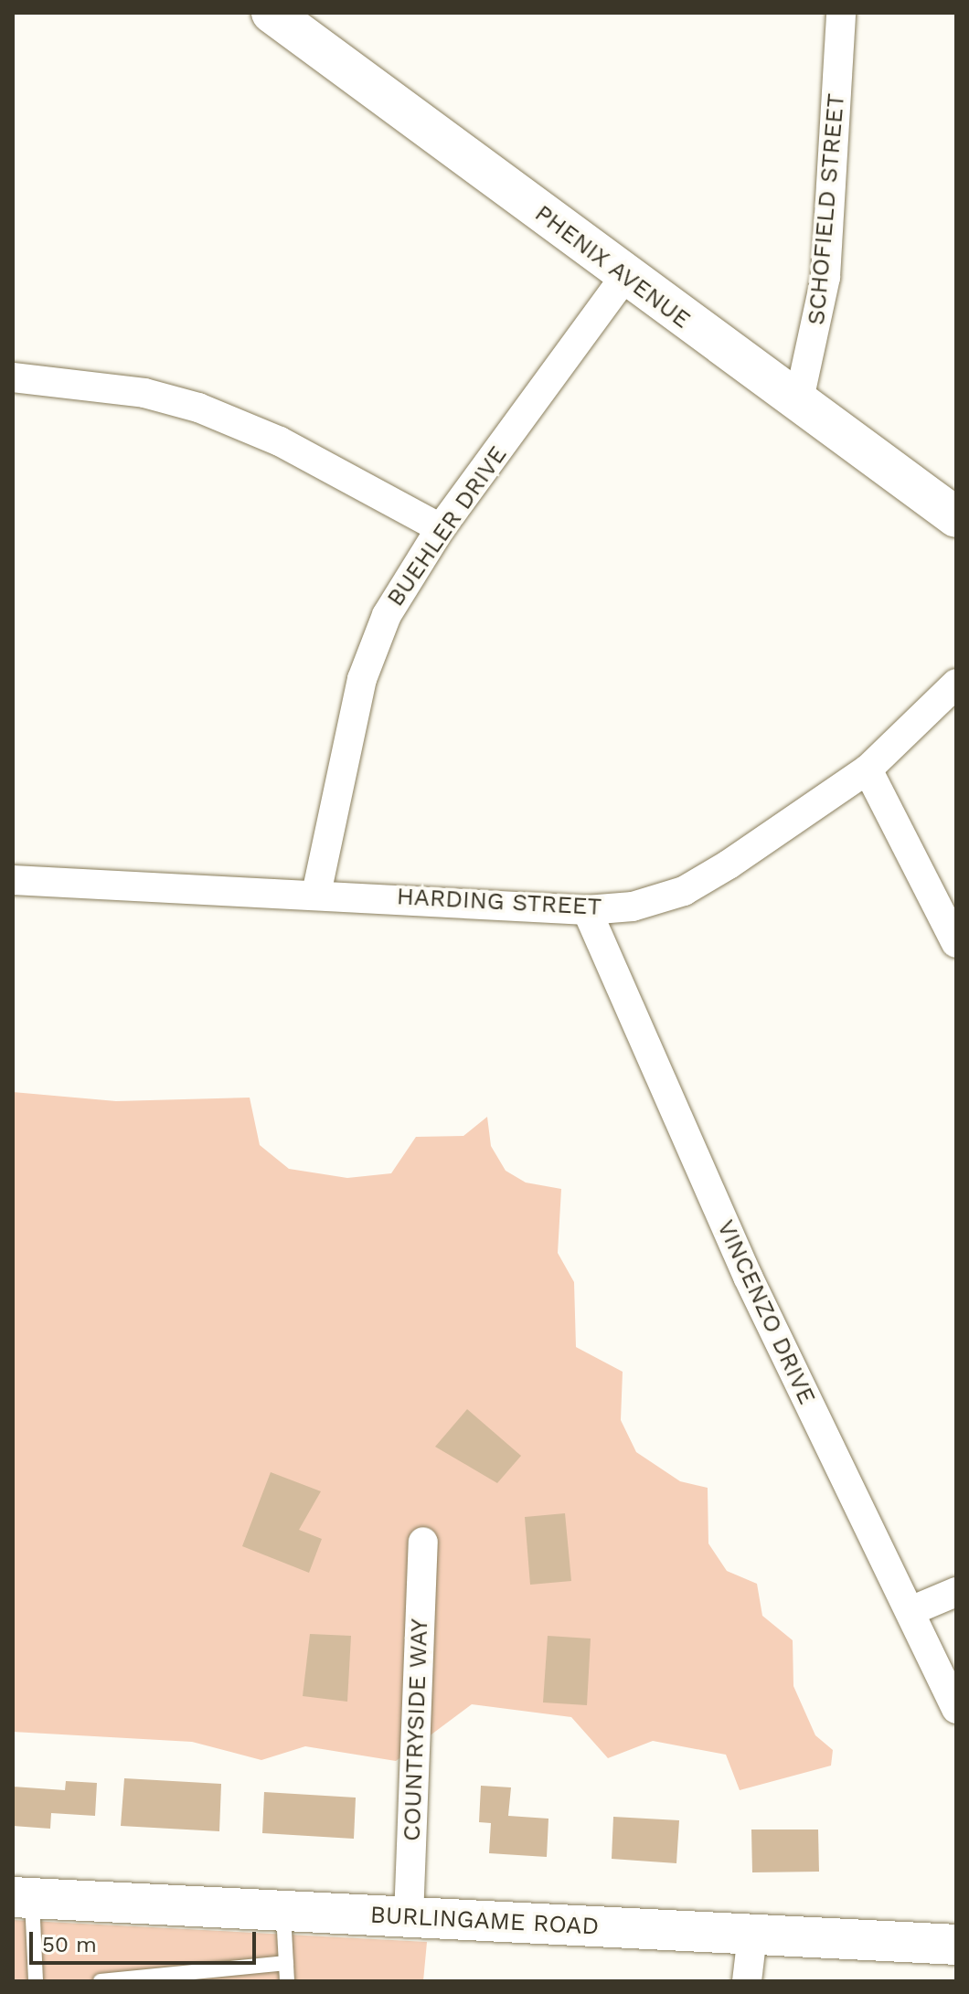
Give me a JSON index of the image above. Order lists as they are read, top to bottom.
{
  "streets": {
    "street": [
      "SCHOFIELD STREET",
      "PHENIX AVENUE",
      "BUEHLER DRIVE",
      "HARDING STREET",
      "VINCENZO DRIVE",
      "COUNTRYSIDE WAY",
      "BURLINGAME ROAD"
    ]
  },
  "crossings": [
    ["SCHOFIELD STREET", "PHENIX AVENUE"],
    ["PHENIX AVENUE", "BUEHLER DRIVE"],
    ["BUEHLER DRIVE", "HARDING STREET"],
    ["HARDING STREET", "VINCENZO DRIVE"],
    ["COUNTRYSIDE WAY", "BURLINGAME ROAD"]
  ],
  "scale_bar": "50 m"
}
